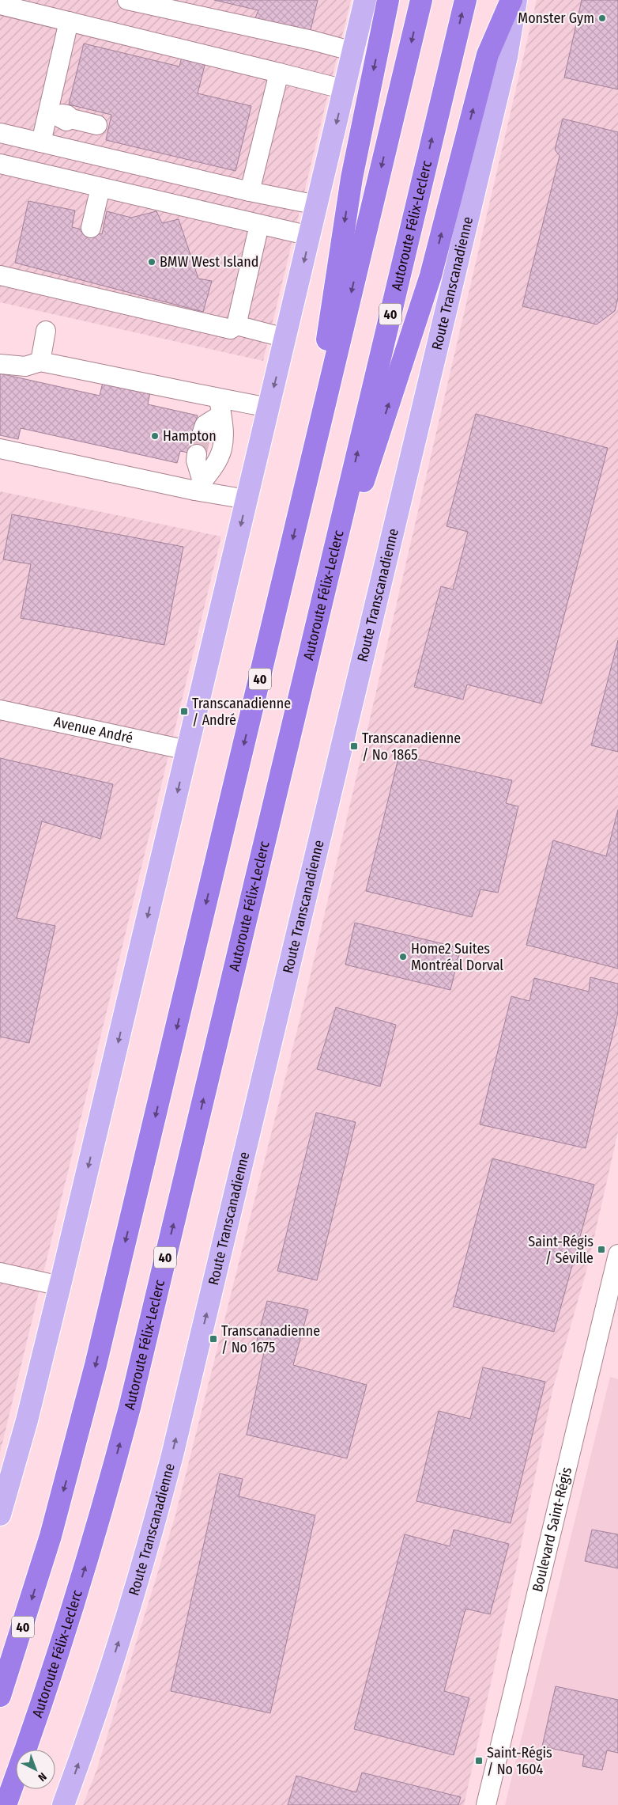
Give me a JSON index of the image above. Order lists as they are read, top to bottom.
{
  "streets": {
    "highway": ["Autoroute Félix-Leclerc", "40"],
    "main road": ["Route Transcanadienne"],
    "street": ["Avenue André", "Boulevard Saint-Régis"]
  },
  "places": {
    "other": [
      "Monster Gym",
      "BMW West Island",
      "Hampton",
      "Home2 Suites Montréal Dorval"
    ],
    "transit": [
      "Transcanadienne / André",
      "Transcanadienne / No 1865",
      "Saint-Régis / Séville",
      "Transcanadienne / No 1675",
      "Saint-Régis / No 1604"
    ]
  },
  "north": "bottom right"
}
